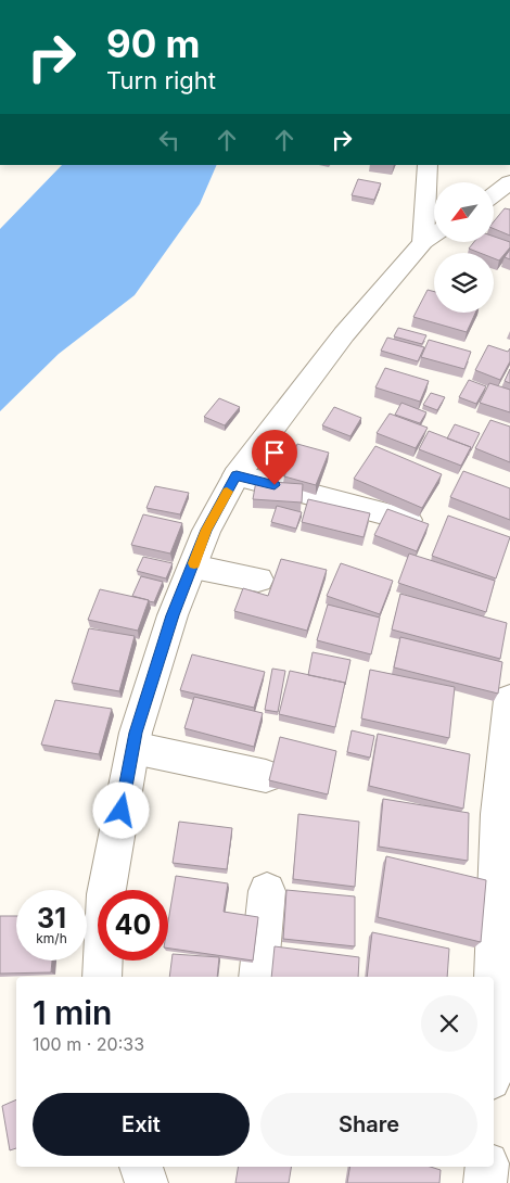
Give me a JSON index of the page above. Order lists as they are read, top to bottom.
{
  "north": "bottom left",
  "page": {
    "turn": ["90 m", "Turn right"],
    "speed": "31 km/h",
    "limit": "40",
    "heading": ["1 min", "100 m · 20:33"],
    "buttons": ["Exit", "Share"]
  }
}
